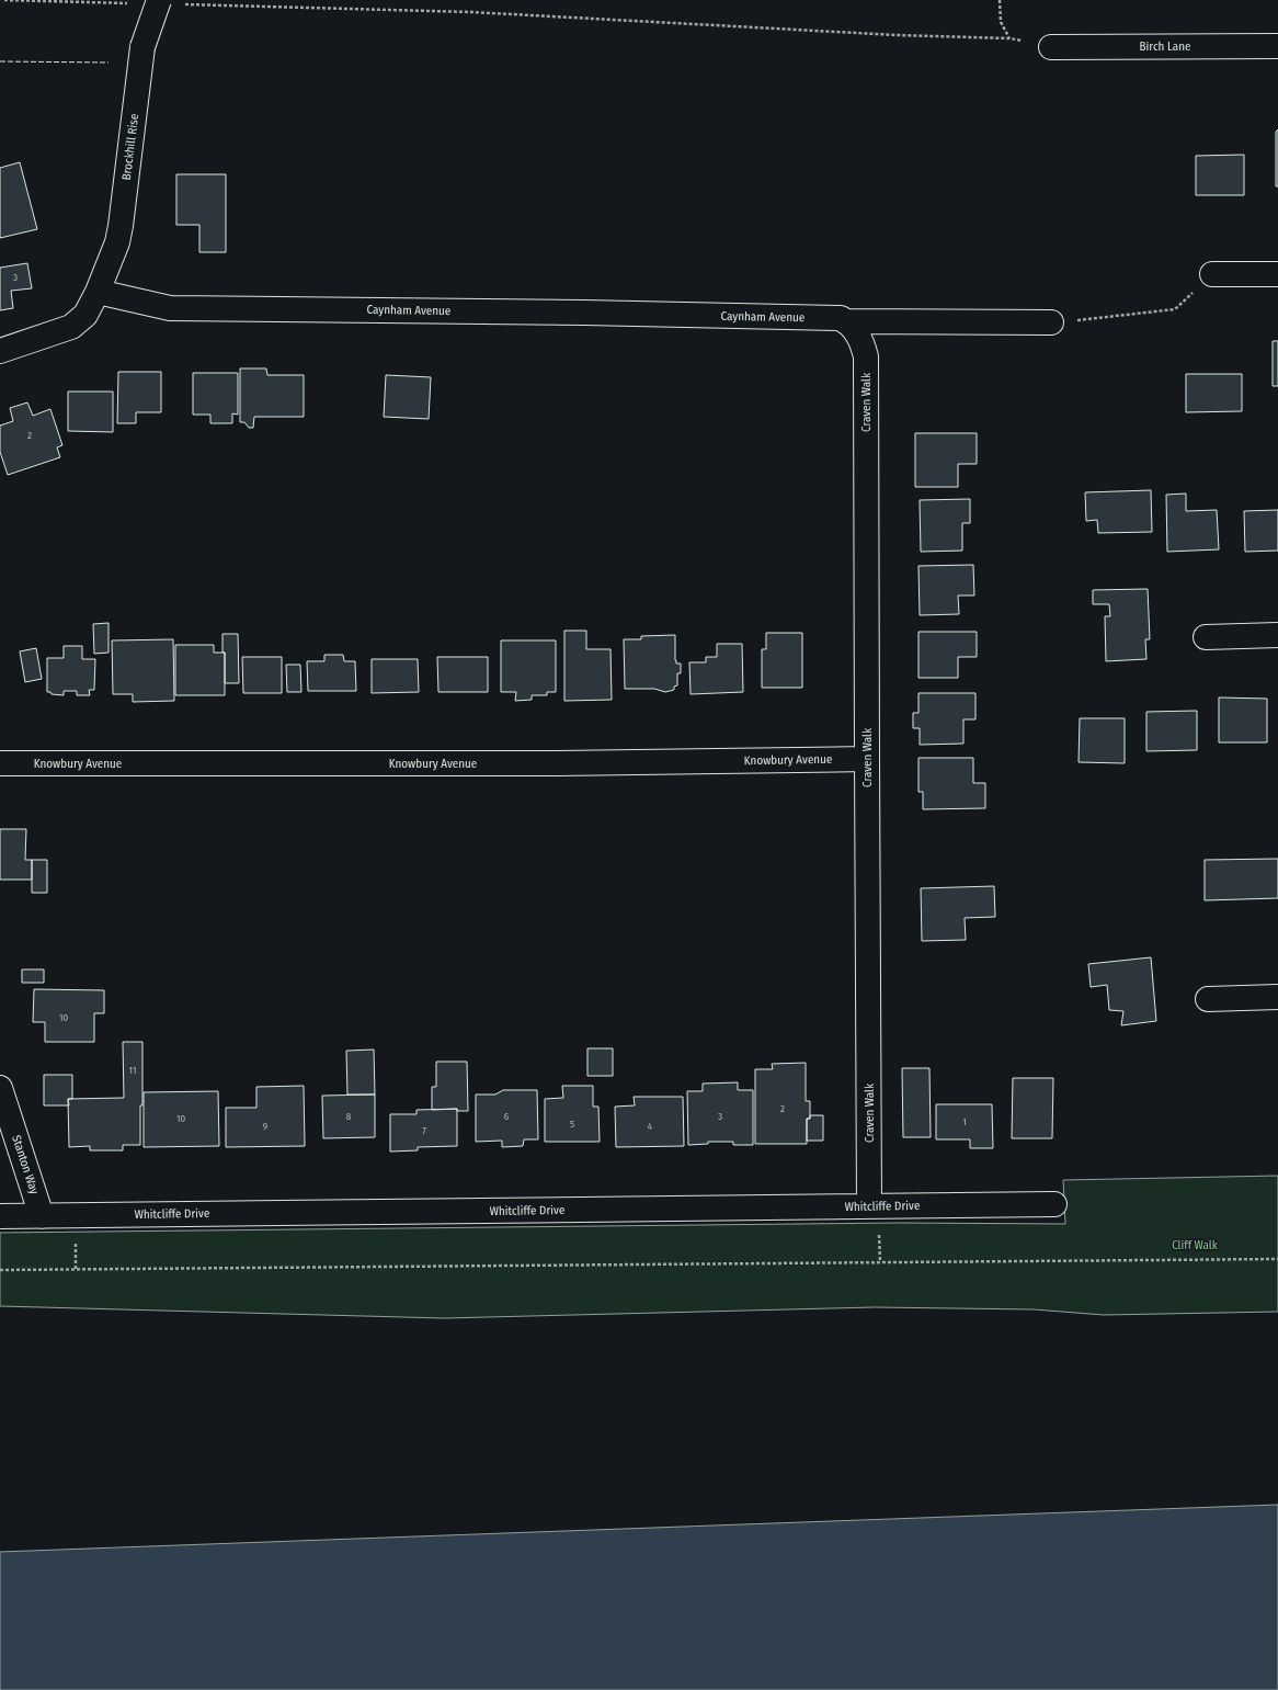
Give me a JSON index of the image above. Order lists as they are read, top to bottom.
{
  "streets": {
    "street": [
      "Birch Lane",
      "Brockhill Rise",
      "Caynham Avenue",
      "Craven Walk",
      "Knowbury Avenue",
      "Stanton Way",
      "Whitcliffe Drive"
    ]
  },
  "crossings": [
    ["Brockhill Rise", "Caynham Avenue"],
    ["Caynham Avenue", "Craven Walk"],
    ["Craven Walk", "Knowbury Avenue"],
    ["Craven Walk", "Whitcliffe Drive"],
    ["Stanton Way", "Whitcliffe Drive"]
  ],
  "parks": ["Cliff Walk"],
  "house_numbers": [
    "3",
    "2",
    "10",
    "11",
    "2",
    "8",
    "6",
    "3",
    "10",
    "1",
    "5",
    "9",
    "4",
    "7"
  ]
}
